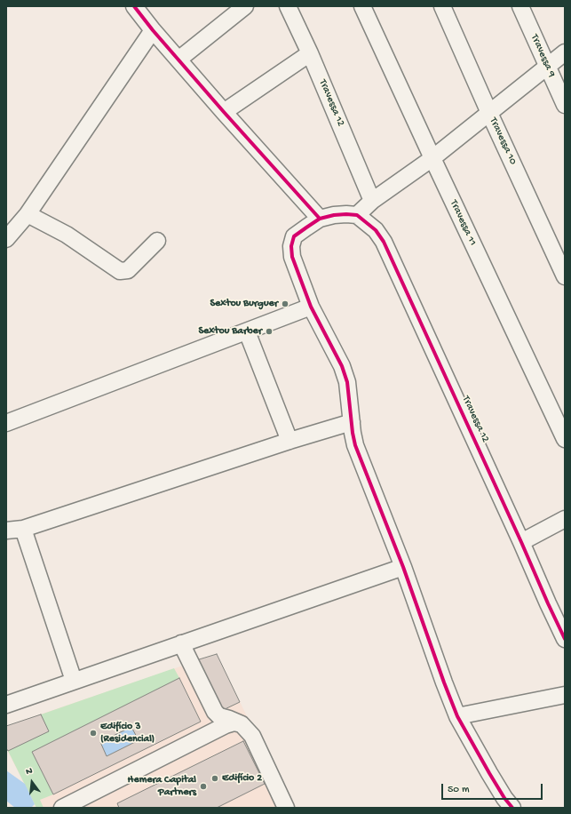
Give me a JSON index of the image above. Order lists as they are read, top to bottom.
{
  "streets": {
    "street": [
      "Travessa 9",
      "Travessa 12",
      "Travessa 10",
      "Travessa 11"
    ]
  },
  "places": [
    "Sextou Burguer",
    "Sextou Barber",
    "Edifício 3 (Residencial)",
    "Edifício 2",
    "Hemera Capital Partners"
  ],
  "scale_bar": "50 m",
  "north": "top"
}
